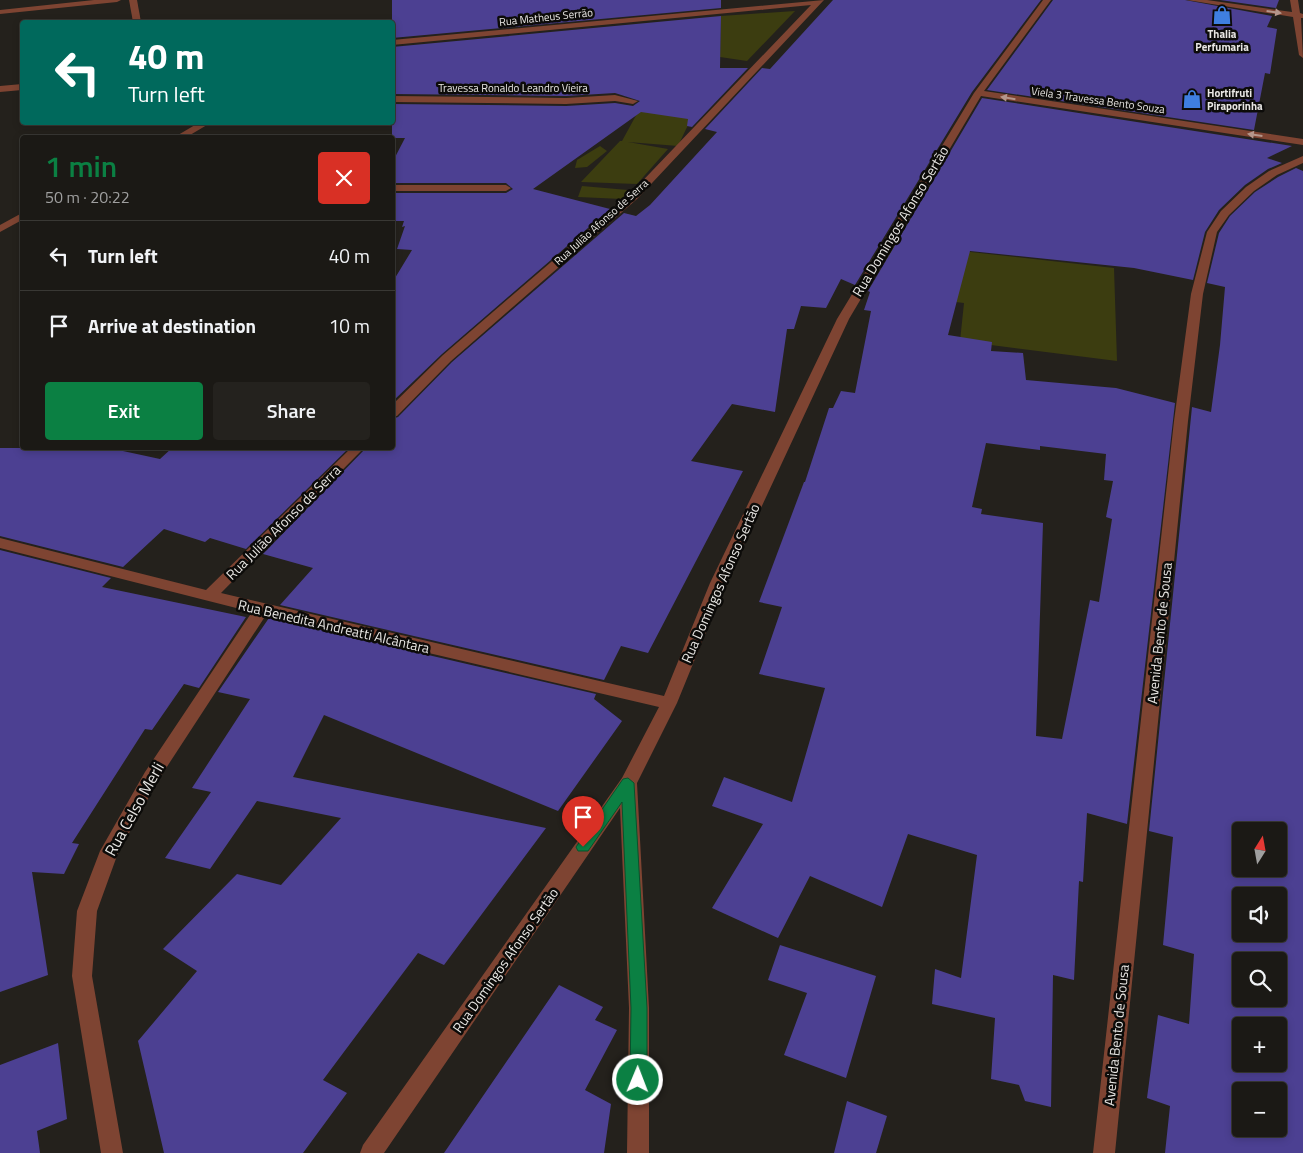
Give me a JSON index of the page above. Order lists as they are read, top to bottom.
{
  "streets": {
    "street": [
      "Rua Matheus Serrão",
      "Travessa Ronaldo Leandro Vieira",
      "Viela 3 Travessa Bento Souza",
      "Rua Domingos Afonso Sertão",
      "Rua Julião Afonso de Serra",
      "Rua Benedita Andreatti Alcântara",
      "Avenida Bento de Sousa",
      "Rua Celso Merli"
    ]
  },
  "crossings": [
    ["Rua Matheus Serrão", "Rua Julião Afonso de Serra"],
    ["Viela 3 Travessa Bento Souza", "Rua Domingos Afonso Sertão"],
    ["Rua Domingos Afonso Sertão", "Rua Benedita Andreatti Alcântara"],
    ["Rua Julião Afonso de Serra", "Rua Benedita Andreatti Alcântara"],
    ["Rua Benedita Andreatti Alcântara", "Rua Celso Merli"]
  ],
  "places": {
    "shop": ["Thalia Perfumaria", "Hortifruti Piraporinha"]
  },
  "north": "top",
  "page": {
    "turn": ["40 m", "Turn left"],
    "heading": ["1 min", "50 m · 20:22"],
    "list": [
      {
        "name": "Turn left",
        "value": "40 m"
      },
      {
        "name": "Arrive at destination",
        "value": "10 m"
      }
    ],
    "buttons": ["Exit", "Share"],
    "map_buttons": ["+", "−"]
  }
}
